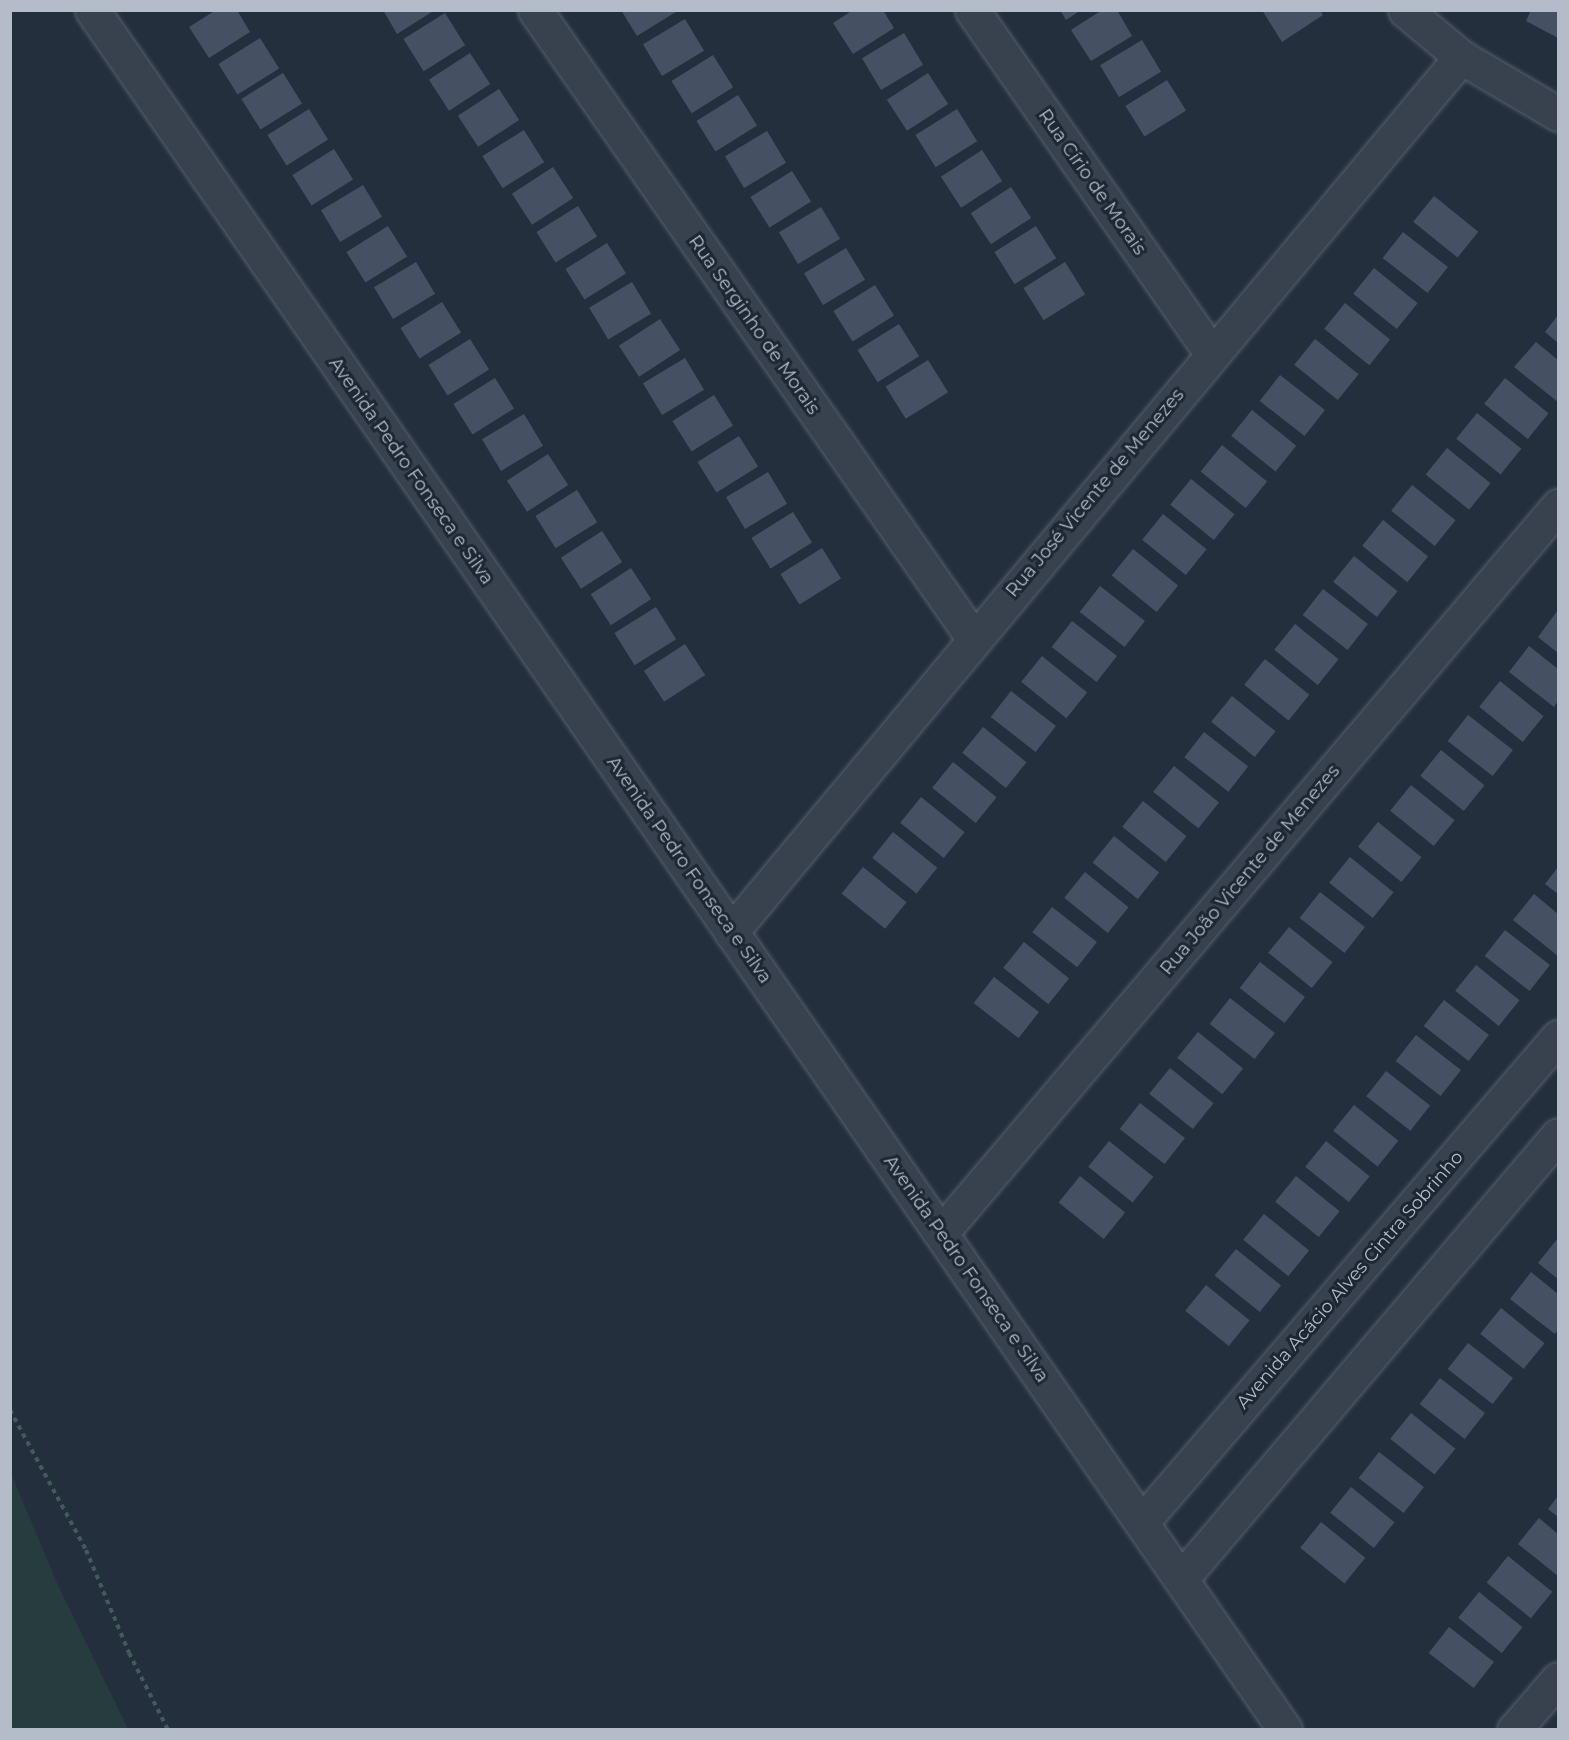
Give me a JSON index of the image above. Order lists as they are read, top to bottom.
{
  "streets": {
    "street": [
      "Rua Círio de Morais",
      "Rua Serginho de Morais",
      "Avenida Pedro Fonseca e Silva",
      "Rua José Vicente de Menezes",
      "Rua João Vicente de Menezes",
      "Avenida Acácio Alves Cintra Sobrinho"
    ]
  },
  "crossings": [
    ["Rua Círio de Morais", "Rua José Vicente de Menezes"],
    ["Rua Serginho de Morais", "Rua José Vicente de Menezes"],
    ["Avenida Pedro Fonseca e Silva", "Rua José Vicente de Menezes"],
    ["Avenida Pedro Fonseca e Silva", "Rua João Vicente de Menezes"],
    ["Avenida Pedro Fonseca e Silva", "Avenida Acácio Alves Cintra Sobrinho"]
  ]
}
